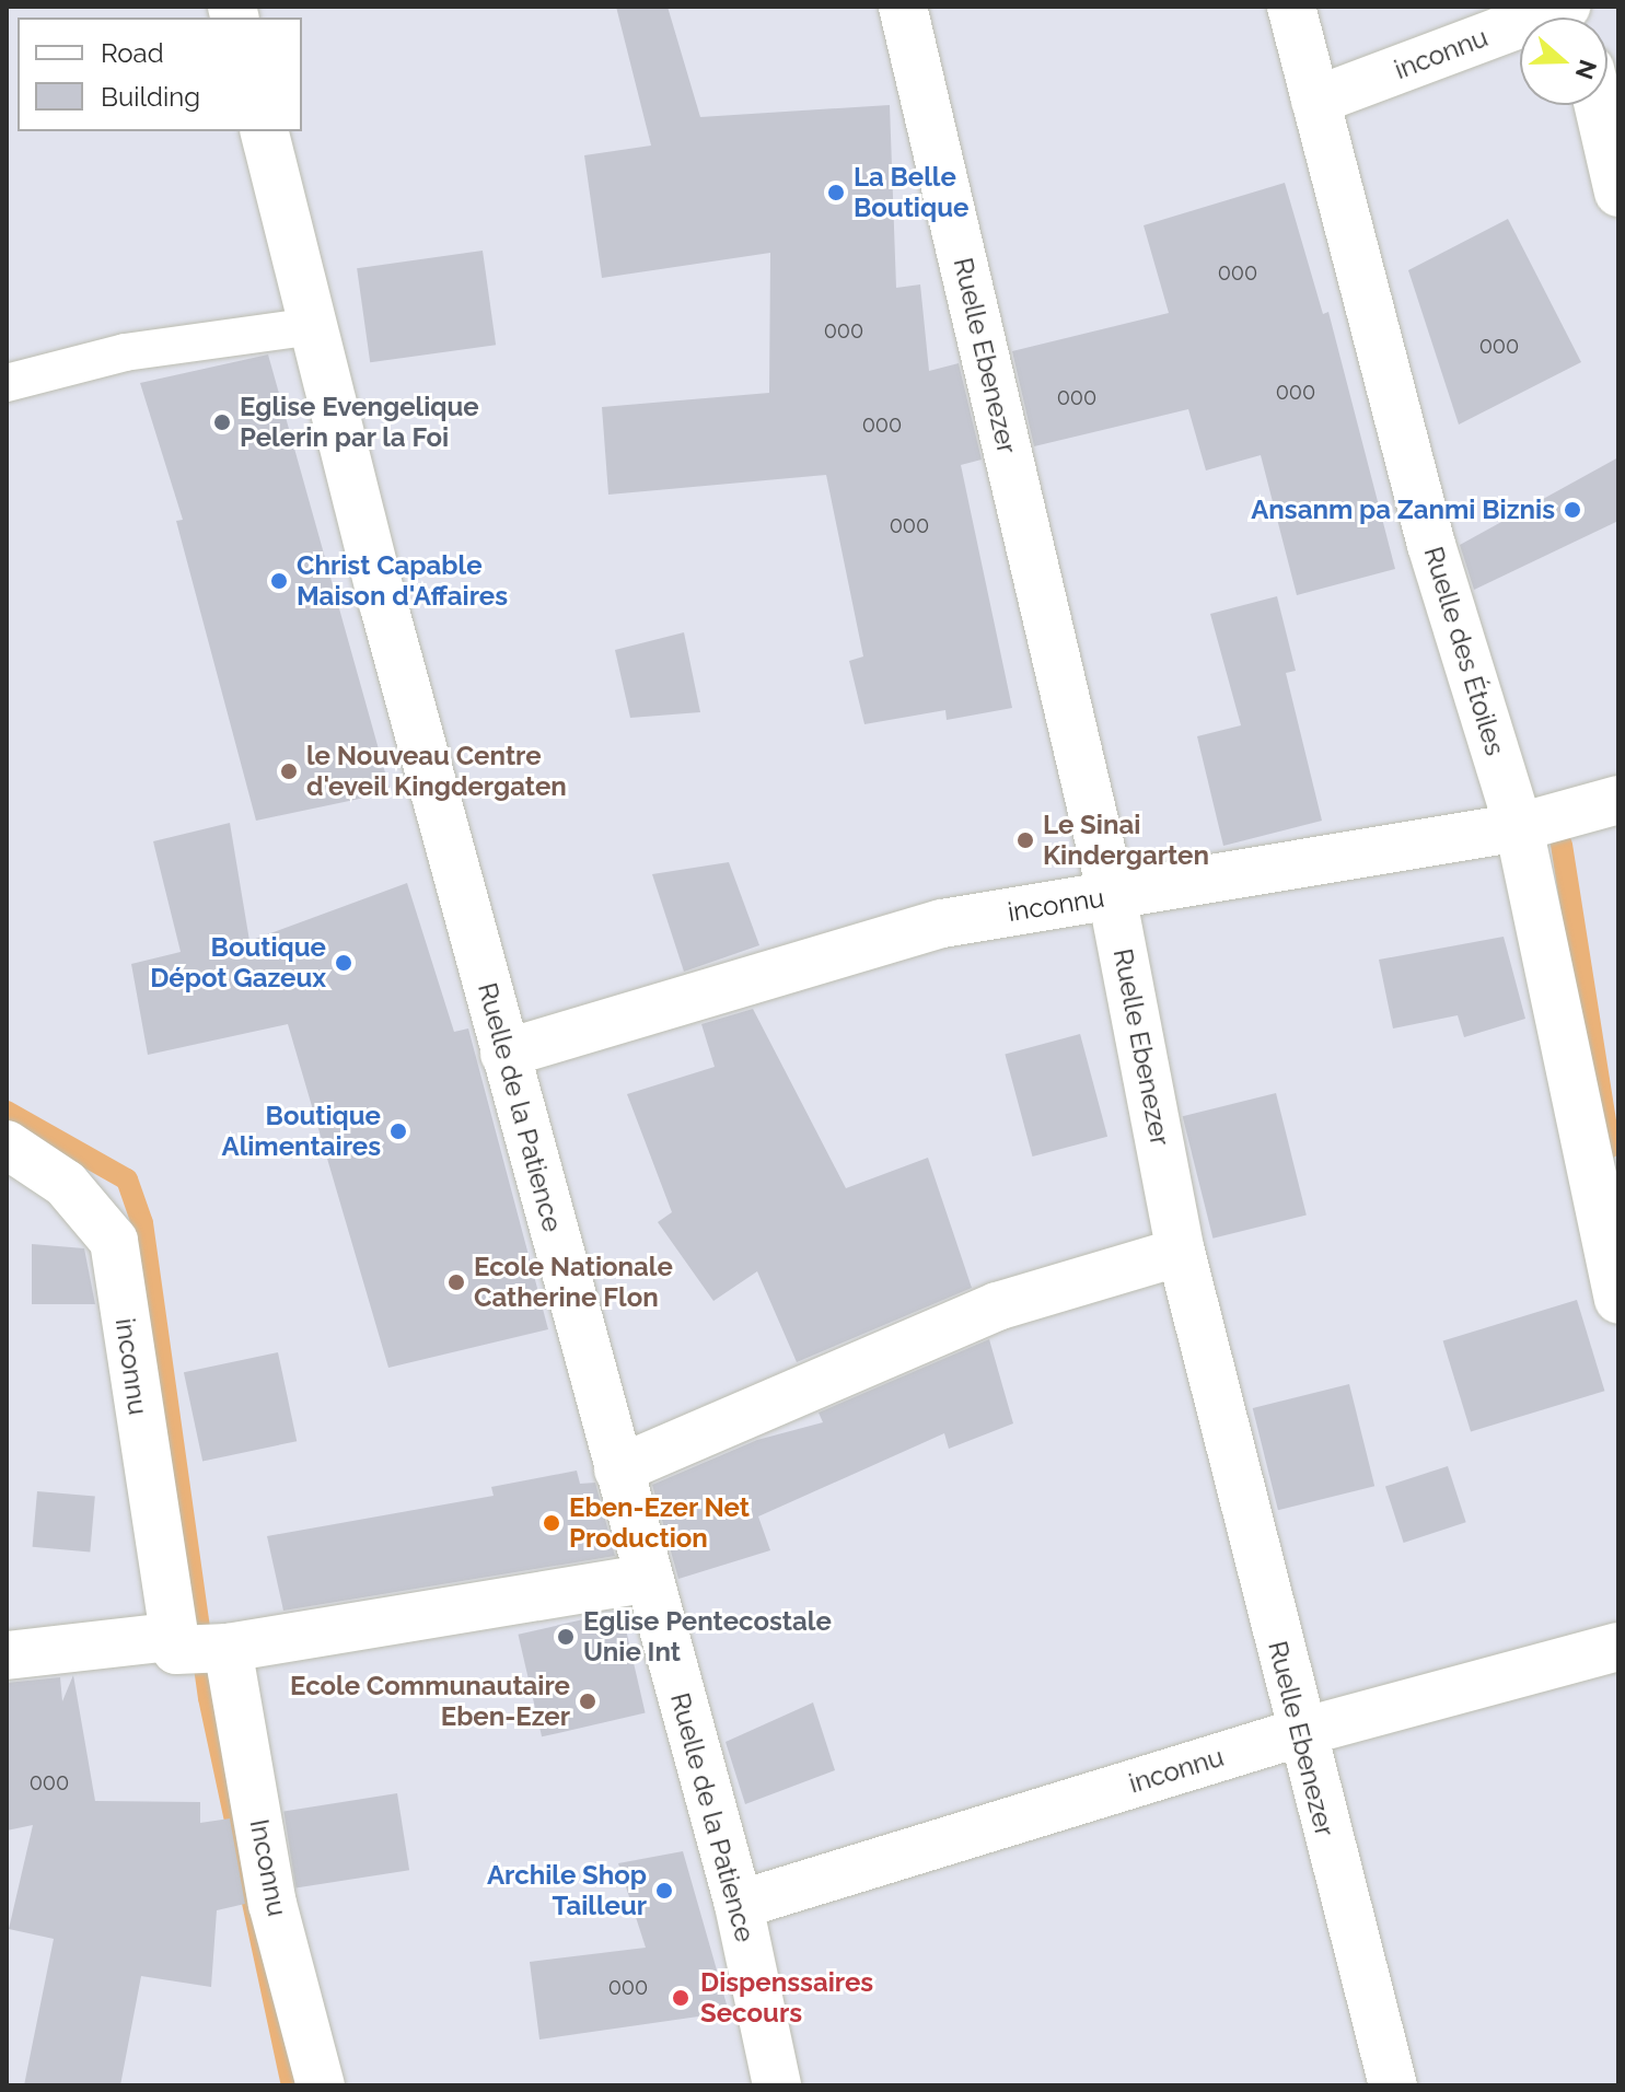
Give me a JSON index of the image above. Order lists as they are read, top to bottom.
{
  "streets": {
    "street": [
      "inconnu",
      "Ruelle Ebenezer",
      "Ruelle des Étoiles",
      "Ruelle de la Patience",
      "Inconnu"
    ]
  },
  "crossings": [
    ["inconnu", "Ruelle Ebenezer"],
    ["inconnu", "Ruelle des Étoiles"],
    ["inconnu", "Ruelle de la Patience"],
    ["inconnu", "Inconnu"]
  ],
  "places": [
    "La Belle Boutique",
    "Eglise Evengelique Pelerin par la Foi",
    "Ansanm pa Zanmi Biznis",
    "Christ Capable Maison d'Affaires",
    "le Nouveau Centre d'eveil Kingdergaten",
    "Le Sinai Kindergarten",
    "Boutique Dépot Gazeux",
    "Boutique Alimentaires",
    "Ecole Nationale Catherine Flon",
    "Eben-Ezer Net Production",
    "Eglise Pentecostale Unie Int",
    "Ecole Communautaire Eben-Ezer",
    "Archile Shop Tailleur",
    "Dispenssaires Secours"
  ],
  "house_numbers": [
    "000",
    "000",
    "000",
    "000",
    "000",
    "000",
    "000",
    "000",
    "000"
  ],
  "legend": ["Road", "Building"],
  "north": "right"
}
